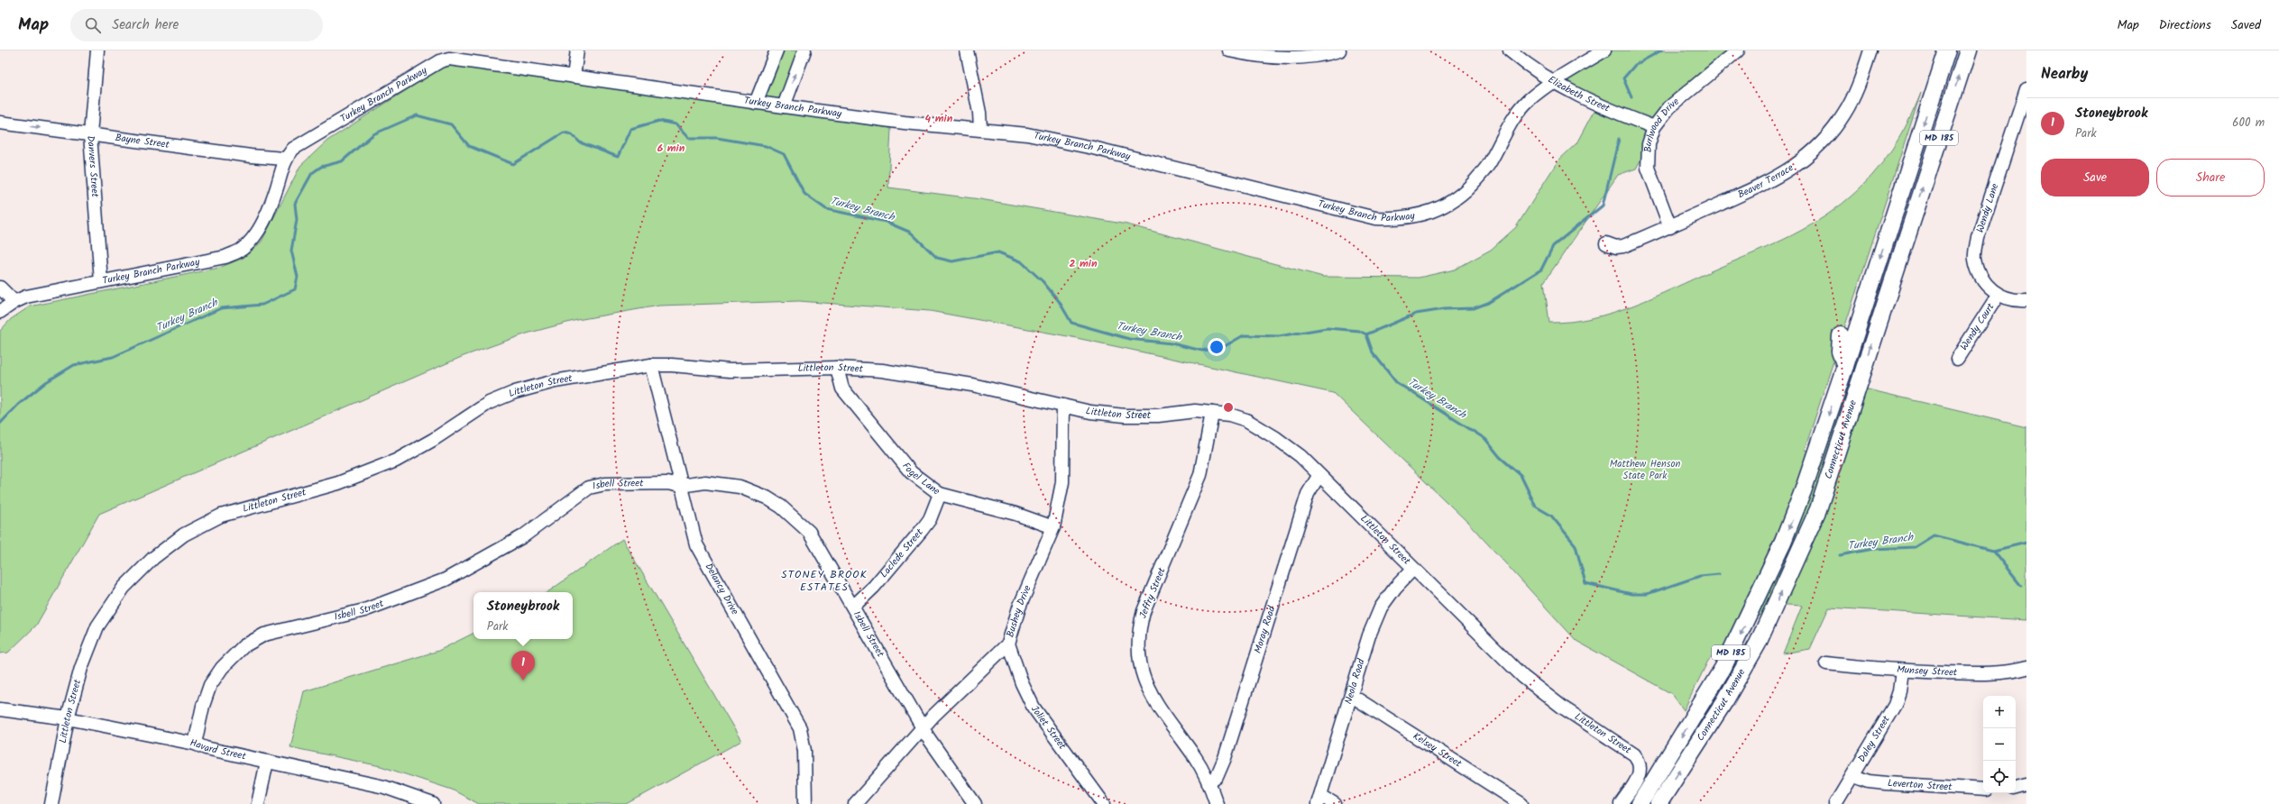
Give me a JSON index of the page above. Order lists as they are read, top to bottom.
{
  "streets": {
    "main road": ["MD 185", "Connecticut Avenue"],
    "street": [
      "Elizabeth Street",
      "Turkey Branch Parkway",
      "Burlwood Drive",
      "Bayne Street",
      "Danvers Street",
      "Beaver Terrace",
      "Wendy Lane",
      "Wendy Court",
      "Littleton Street",
      "Fogel Lane",
      "Isbell Street",
      "Laclede Street",
      "Delancy Drive",
      "Jeffry Street",
      "Bushey Drive",
      "Moray Road",
      "Munsey Street",
      "Neola Road",
      "Joliet Street",
      "Daley Street",
      "Havard Street",
      "Kelsey Street",
      "Leverton Street"
    ]
  },
  "crossings": [
    ["Elizabeth Street", "Turkey Branch Parkway"],
    ["Elizabeth Street", "Burlwood Drive"],
    ["Turkey Branch Parkway", "Bayne Street"],
    ["Turkey Branch Parkway", "Danvers Street"],
    ["Burlwood Drive", "Beaver Terrace"],
    ["Bayne Street", "Danvers Street"],
    ["Wendy Lane", "Wendy Court"],
    ["Littleton Street", "Fogel Lane"],
    ["Littleton Street", "Delancy Drive"],
    ["Littleton Street", "Jeffry Street"],
    ["Littleton Street", "Bushey Drive"],
    ["Littleton Street", "Moray Road"],
    ["Littleton Street", "Neola Road"],
    ["Littleton Street", "Havard Street"],
    ["Fogel Lane", "Laclede Street"],
    ["Fogel Lane", "Bushey Drive"],
    ["Isbell Street", "Laclede Street"],
    ["Isbell Street", "Delancy Drive"],
    ["Isbell Street", "Bushey Drive"],
    ["Isbell Street", "Havard Street"],
    ["Jeffry Street", "Moray Road"],
    ["Bushey Drive", "Joliet Street"],
    ["Munsey Street", "Daley Street"],
    ["Neola Road", "Kelsey Street"],
    ["Daley Street", "Leverton Street"]
  ],
  "districts": ["STONEY BROOK ESTATES"],
  "water": ["Turkey Branch"],
  "parks": ["Matthew Henson State Park"],
  "page": {
    "header": "Map",
    "search": "Search here",
    "nav": ["Map", "Directions", "Saved"],
    "heading": "Nearby",
    "list": [
      {
        "mark": "1",
        "name": "Stoneybrook",
        "note": "Park",
        "value": "600 m"
      }
    ],
    "buttons": ["Save", "Share"],
    "popup": ["Stoneybrook", "Park"],
    "pins": "1",
    "map_buttons": ["+", "−"]
  },
  "rings": ["4 min", "6 min", "2 min"]
}
